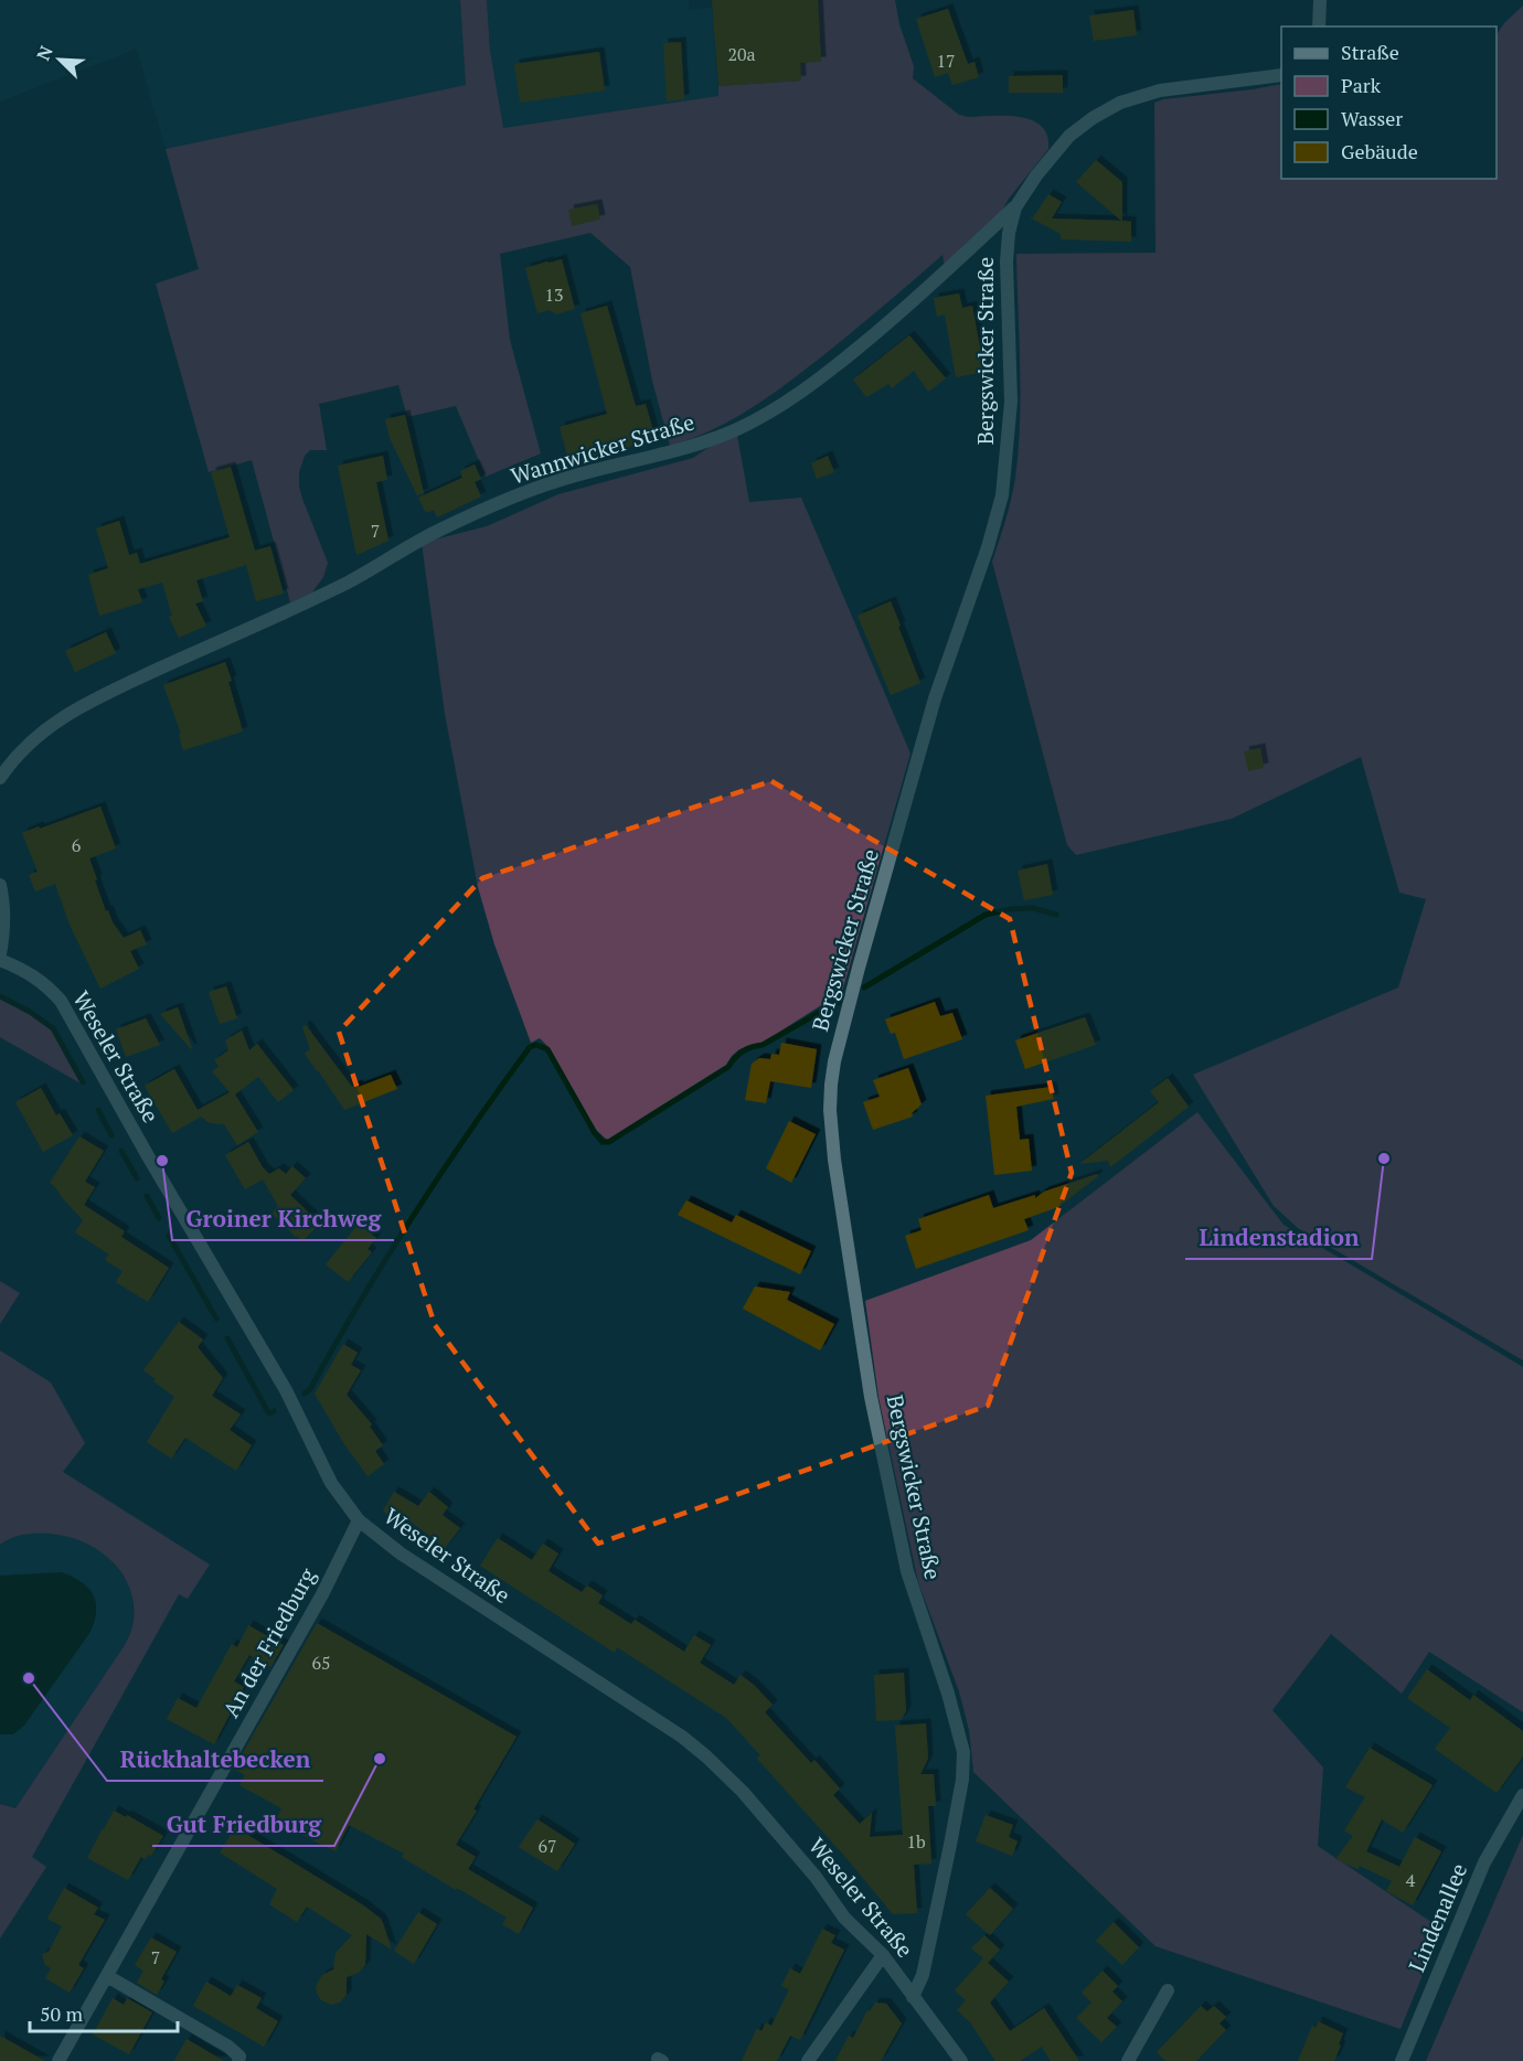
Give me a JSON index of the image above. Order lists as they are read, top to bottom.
{
  "streets": {
    "street": [
      "Bergswicker Straße",
      "Wannwicker Straße",
      "Weseler Straße",
      "An der Friedburg",
      "Lindenallee"
    ]
  },
  "crossings": [
    ["Bergswicker Straße", "Wannwicker Straße"],
    ["Bergswicker Straße", "Weseler Straße"],
    ["Weseler Straße", "An der Friedburg"]
  ],
  "places": [
    "Lindenstadion",
    "Groiner Kirchweg",
    "Rückhaltebecken",
    "Gut Friedburg"
  ],
  "house_numbers": [
    "20a",
    "17",
    "13",
    "7",
    "6",
    "65",
    "1b",
    "67",
    "4",
    "7"
  ],
  "legend": [
    "Straße",
    "Park",
    "Wasser",
    "Gebäude"
  ],
  "scale_bar": "50 m",
  "north": "top left"
}
